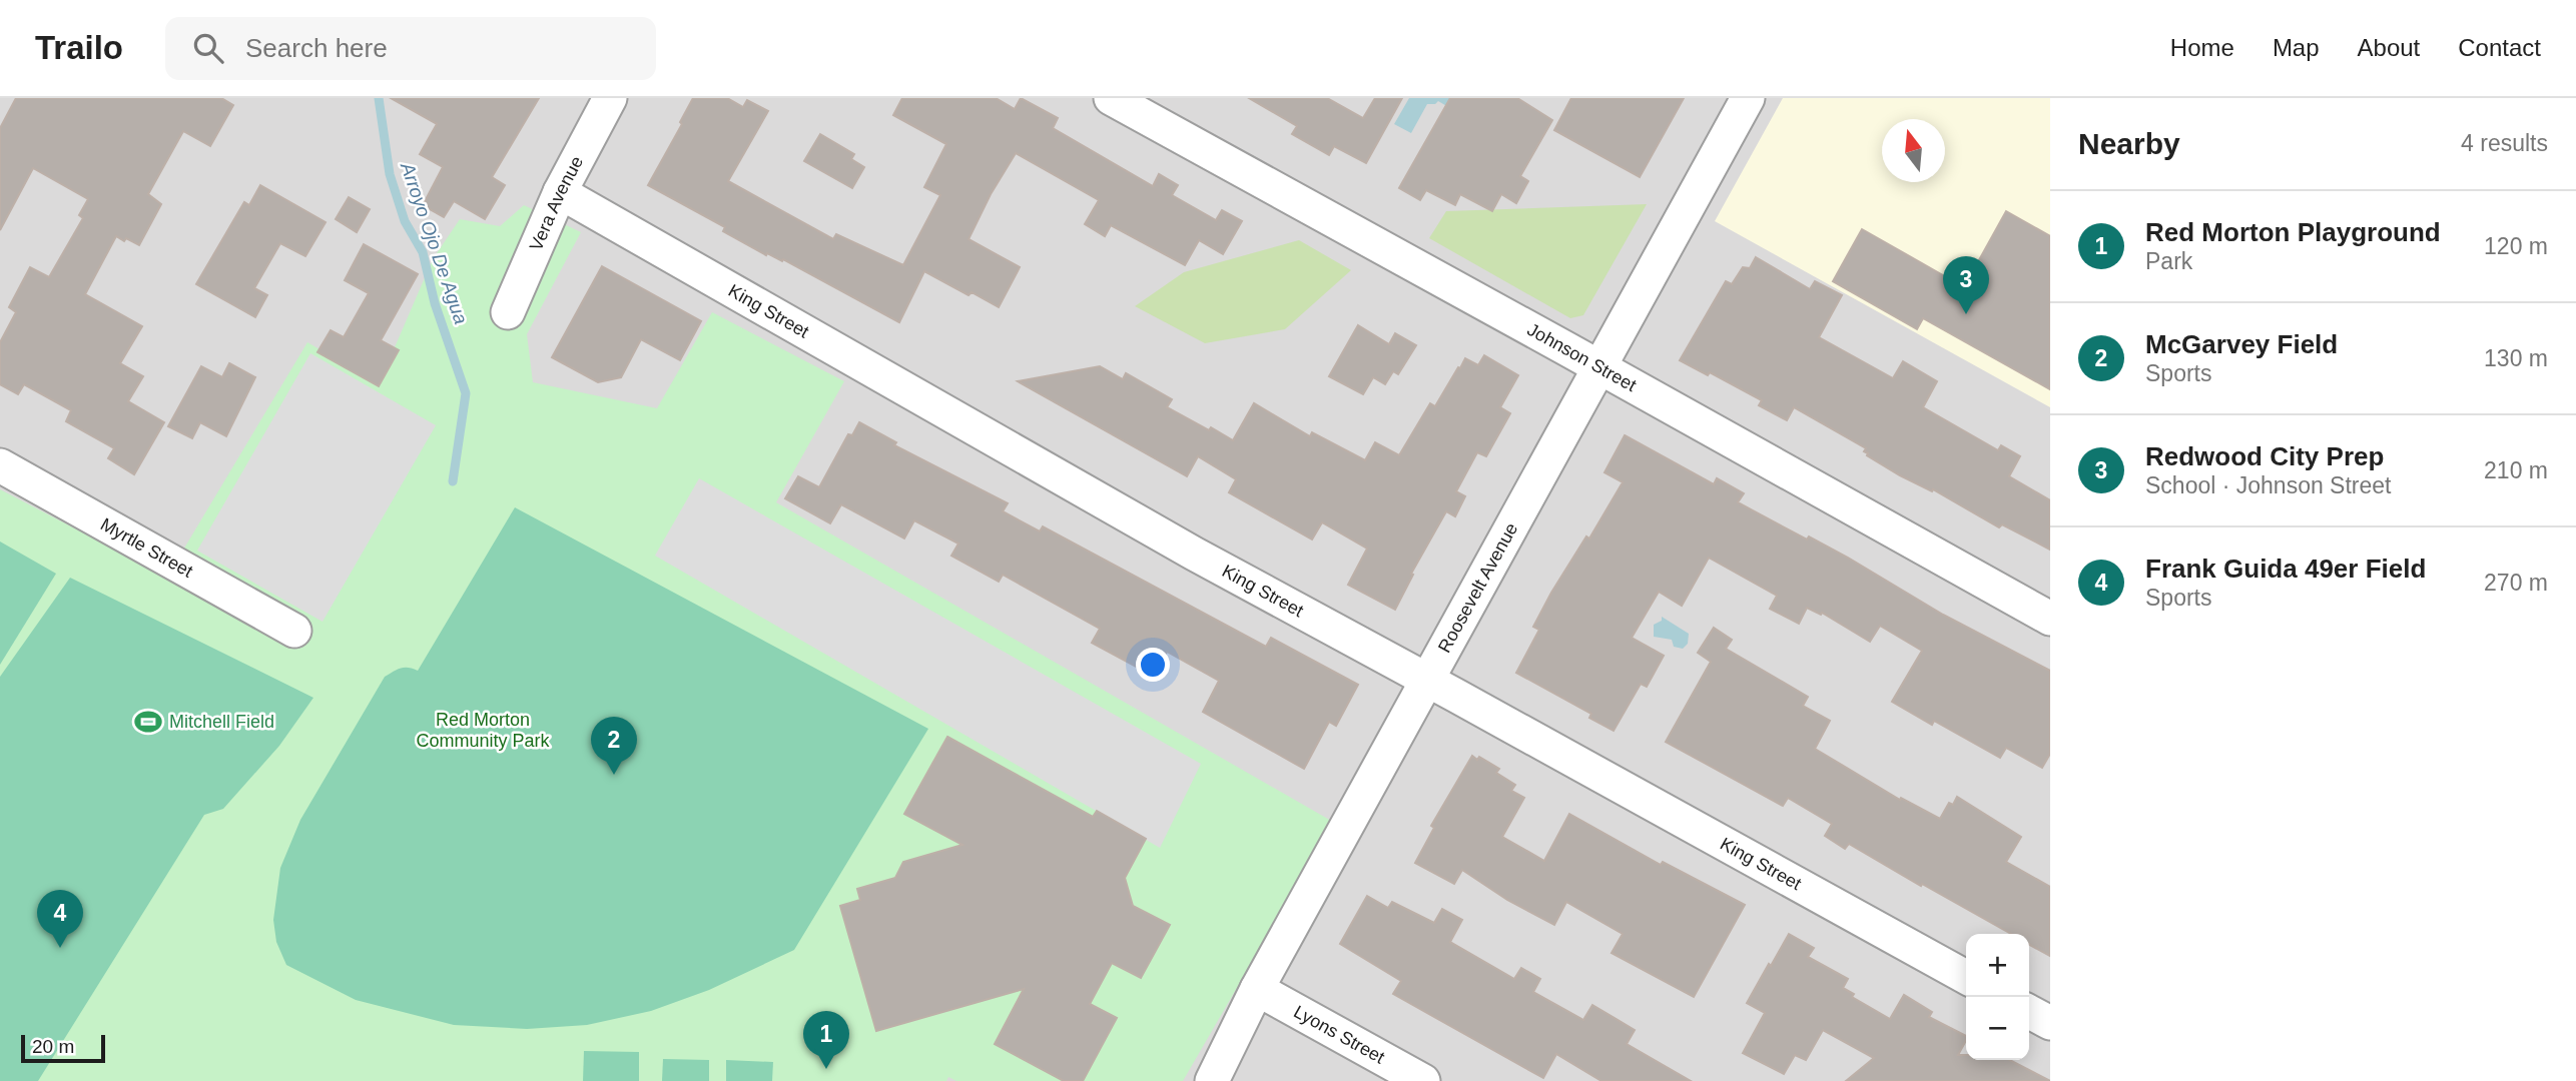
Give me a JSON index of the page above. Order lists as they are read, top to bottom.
{
  "streets": {
    "street": [
      "Vera Avenue",
      "King Street",
      "Johnson Street",
      "Myrtle Street",
      "Roosevelt Avenue",
      "Lyons Street"
    ]
  },
  "crossings": [
    ["Vera Avenue", "King Street"],
    ["King Street", "Roosevelt Avenue"],
    ["Johnson Street", "Roosevelt Avenue"],
    ["Roosevelt Avenue", "Lyons Street"]
  ],
  "water": ["Arroyo Ojo De Agua"],
  "parks": ["Red Morton Community Park"],
  "places": {
    "sports": ["Mitchell Field"]
  },
  "scale_bar": "20 m",
  "north": "top",
  "page": {
    "header": "Trailo",
    "search": "Search here",
    "nav": [
      "Home",
      "Map",
      "About",
      "Contact"
    ],
    "heading": ["Nearby", "4 results"],
    "list": [
      {
        "mark": "1",
        "name": "Red Morton Playground",
        "note": "Park",
        "value": "120 m"
      },
      {
        "mark": "2",
        "name": "McGarvey Field",
        "note": "Sports",
        "value": "130 m"
      },
      {
        "mark": "3",
        "name": "Redwood City Prep",
        "note": "School · Johnson Street",
        "value": "210 m"
      },
      {
        "mark": "4",
        "name": "Frank Guida 49er Field",
        "note": "Sports",
        "value": "270 m"
      }
    ],
    "pins": [
      "3",
      "2",
      "4",
      "1"
    ],
    "map_buttons": ["+", "−"],
    "scale": "20 m"
  }
}
